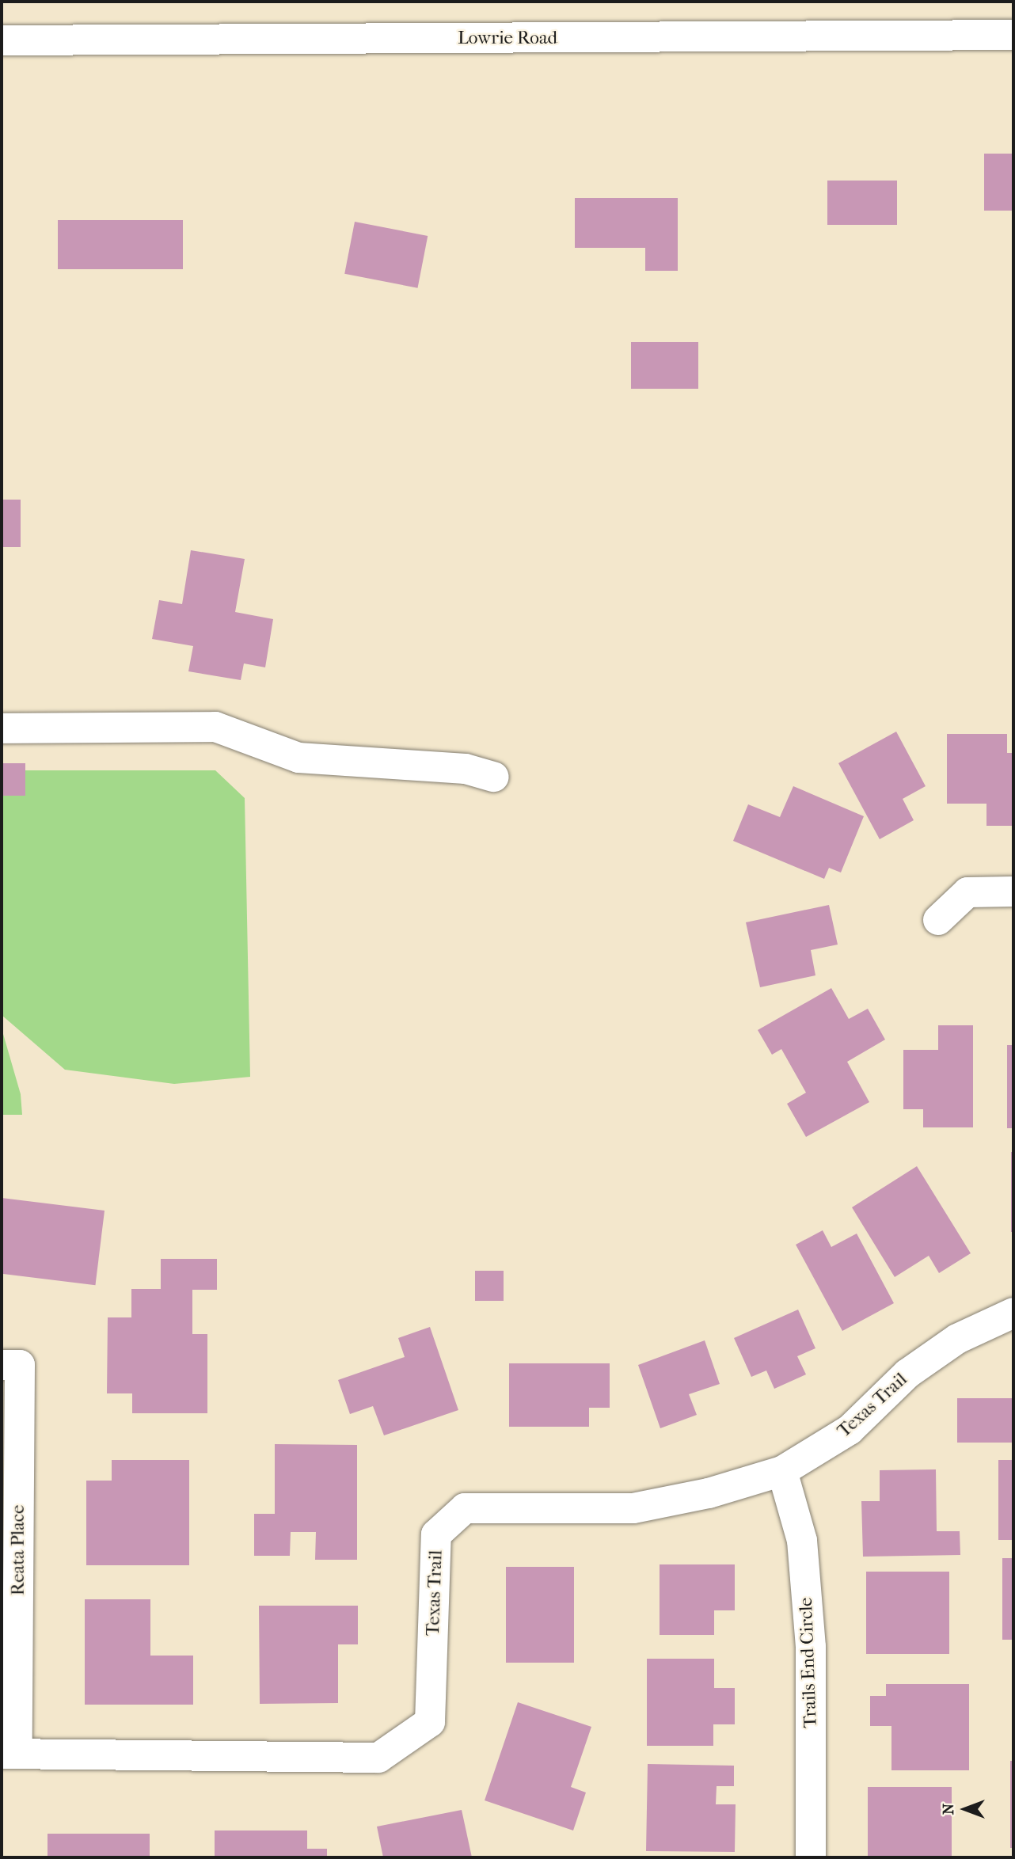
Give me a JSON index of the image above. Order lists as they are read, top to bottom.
{
  "streets": {
    "street": [
      "Lowrie Road",
      "Texas Trail",
      "Reata Place",
      "Trails End Circle"
    ]
  },
  "crossings": [
    ["Texas Trail", "Reata Place"],
    ["Texas Trail", "Trails End Circle"]
  ],
  "north": "left"
}
